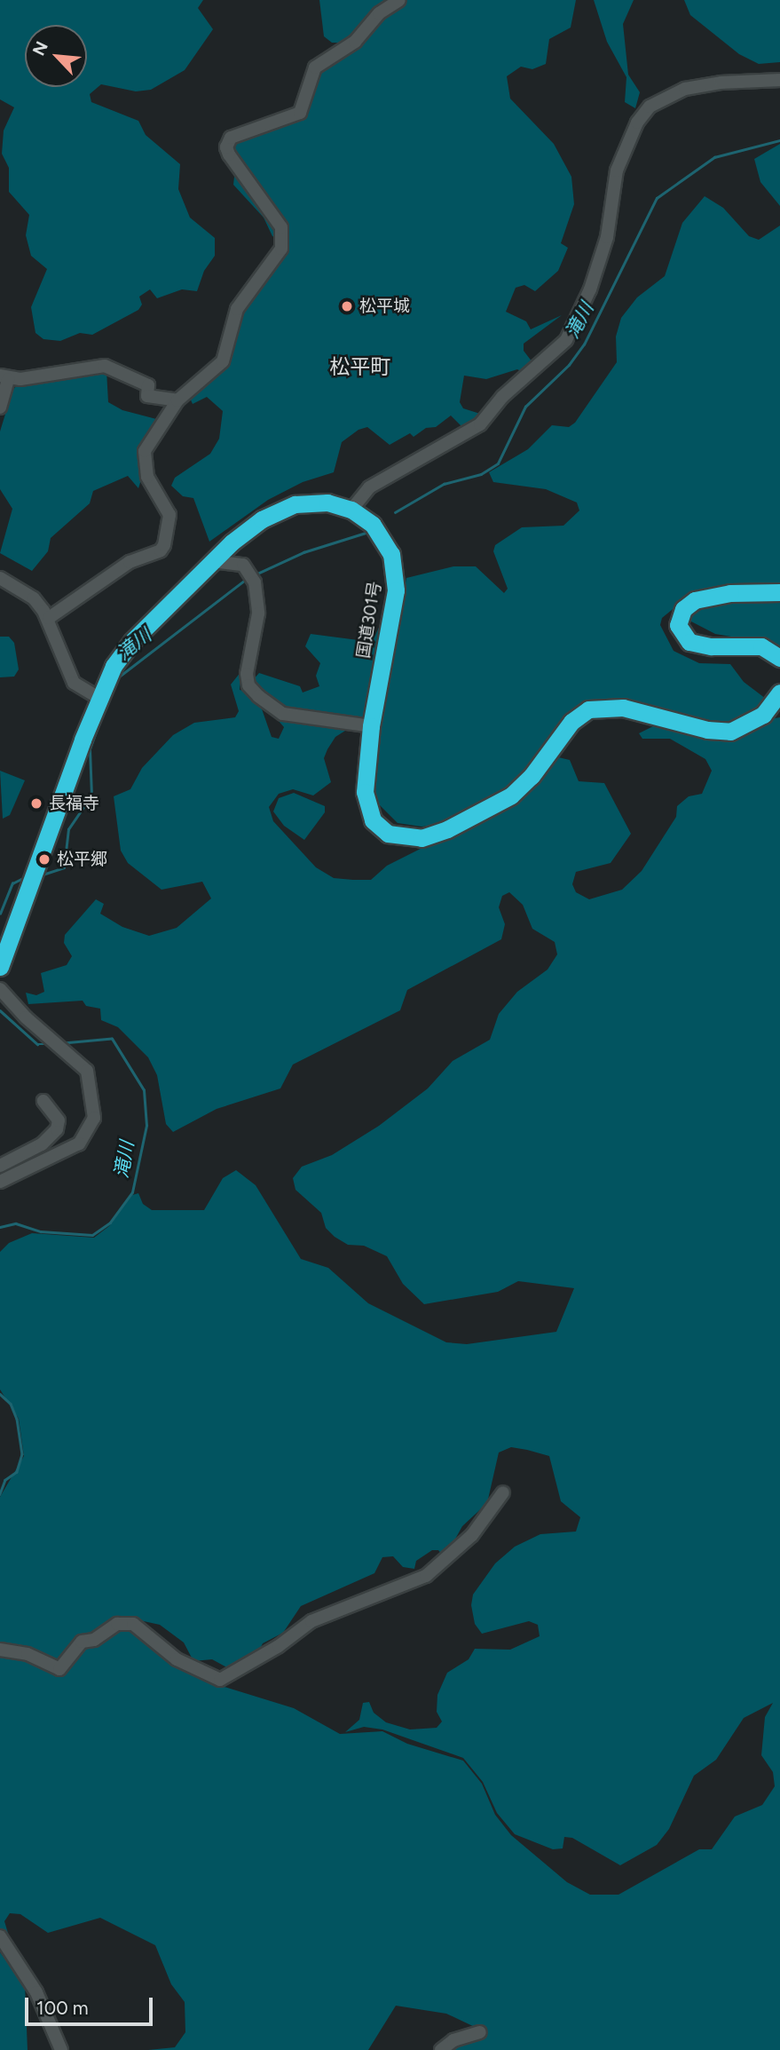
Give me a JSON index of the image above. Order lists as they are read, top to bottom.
{
  "streets": {
    "highway": ["国道301号"]
  },
  "districts": ["松平町"],
  "water": ["滝川"],
  "places": ["松平城", "長福寺", "松平郷"],
  "scale_bar": "100 m",
  "north": "top left"
}
